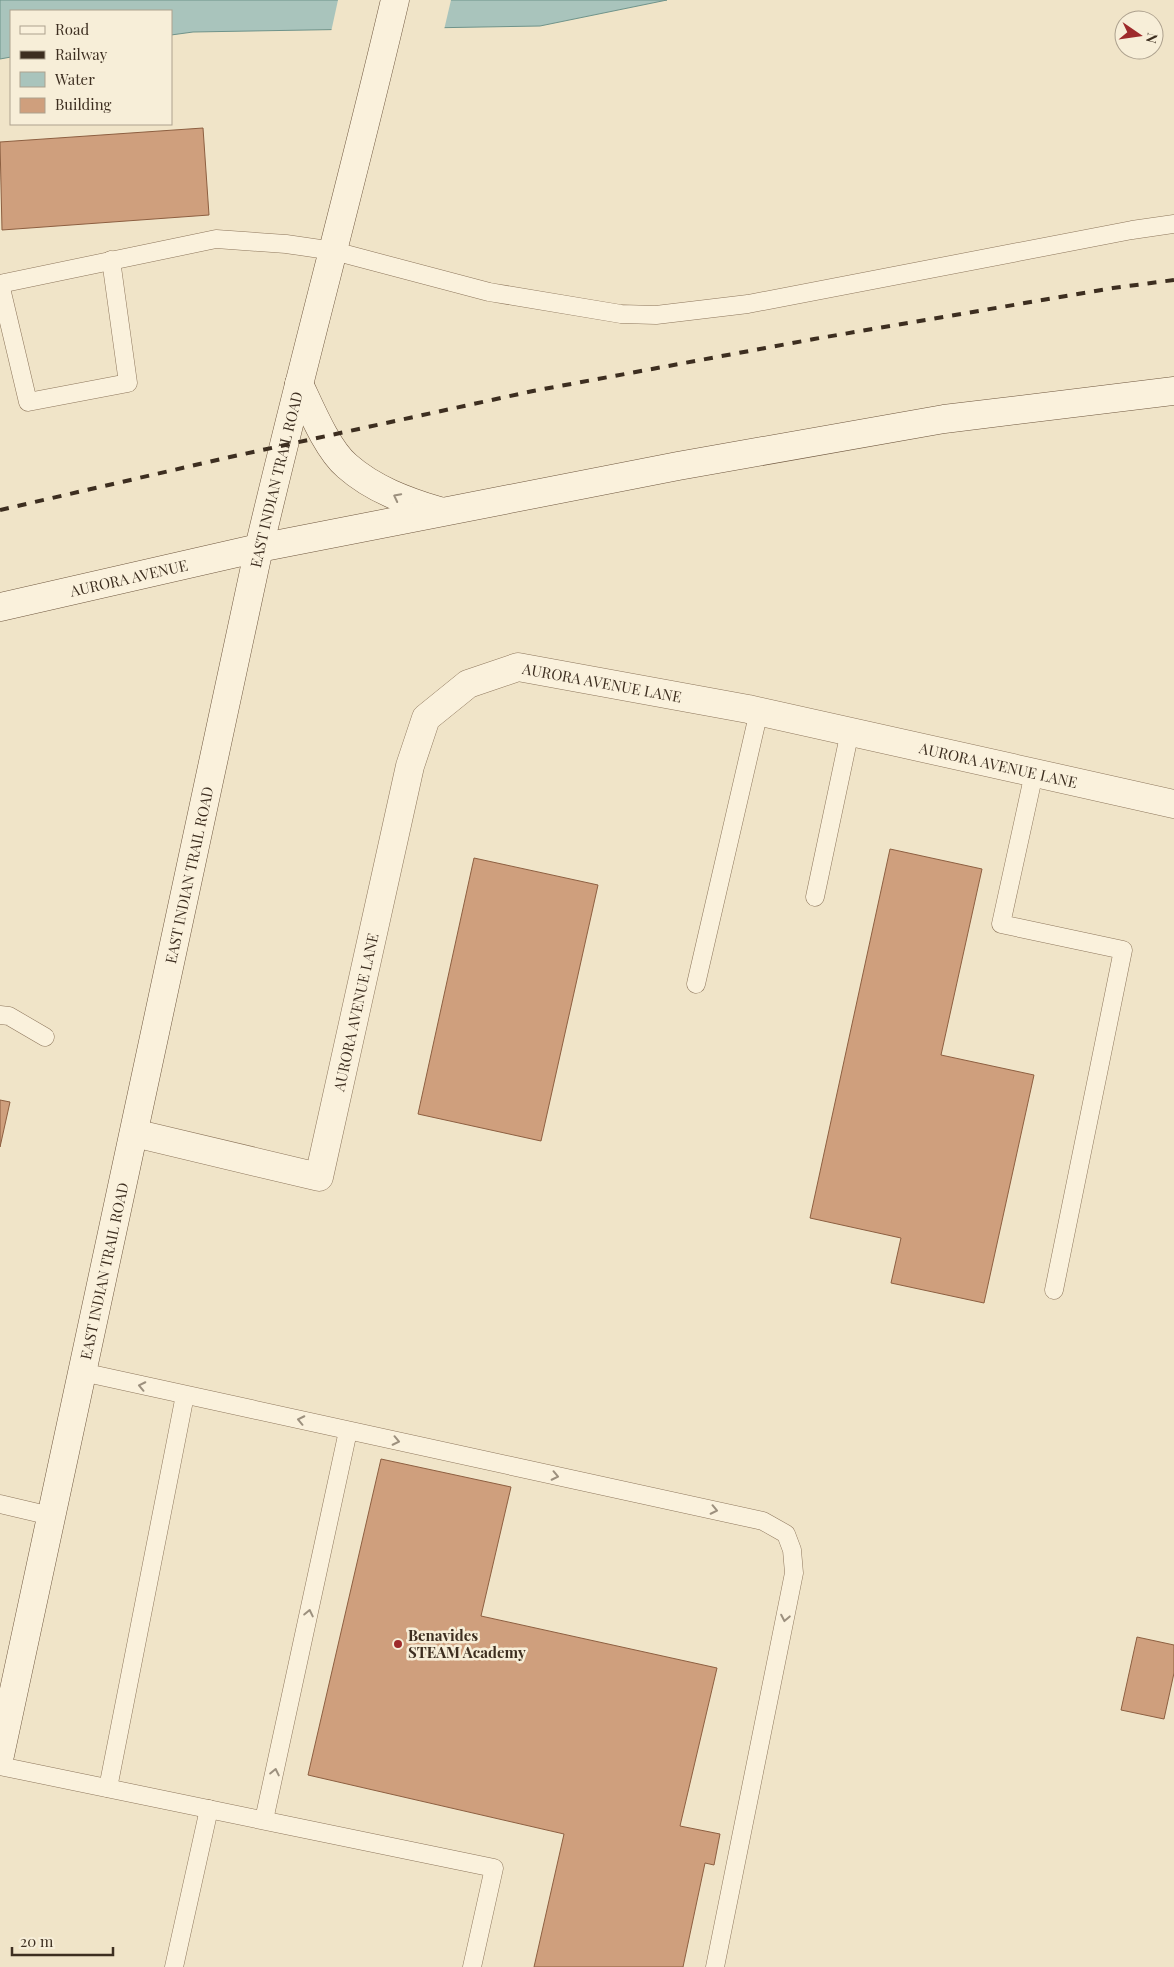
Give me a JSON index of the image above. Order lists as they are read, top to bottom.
{
  "streets": {
    "main road": ["EAST INDIAN TRAIL ROAD", "AURORA AVENUE", "AURORA AVENUE LANE"]
  },
  "crossings": [
    ["EAST INDIAN TRAIL ROAD", "AURORA AVENUE"],
    ["EAST INDIAN TRAIL ROAD", "AURORA AVENUE LANE"]
  ],
  "places": ["Benavides STEAM Academy"],
  "legend": [
    "Road",
    "Railway",
    "Water",
    "Building"
  ],
  "scale_bar": "20 m",
  "north": "right"
}
